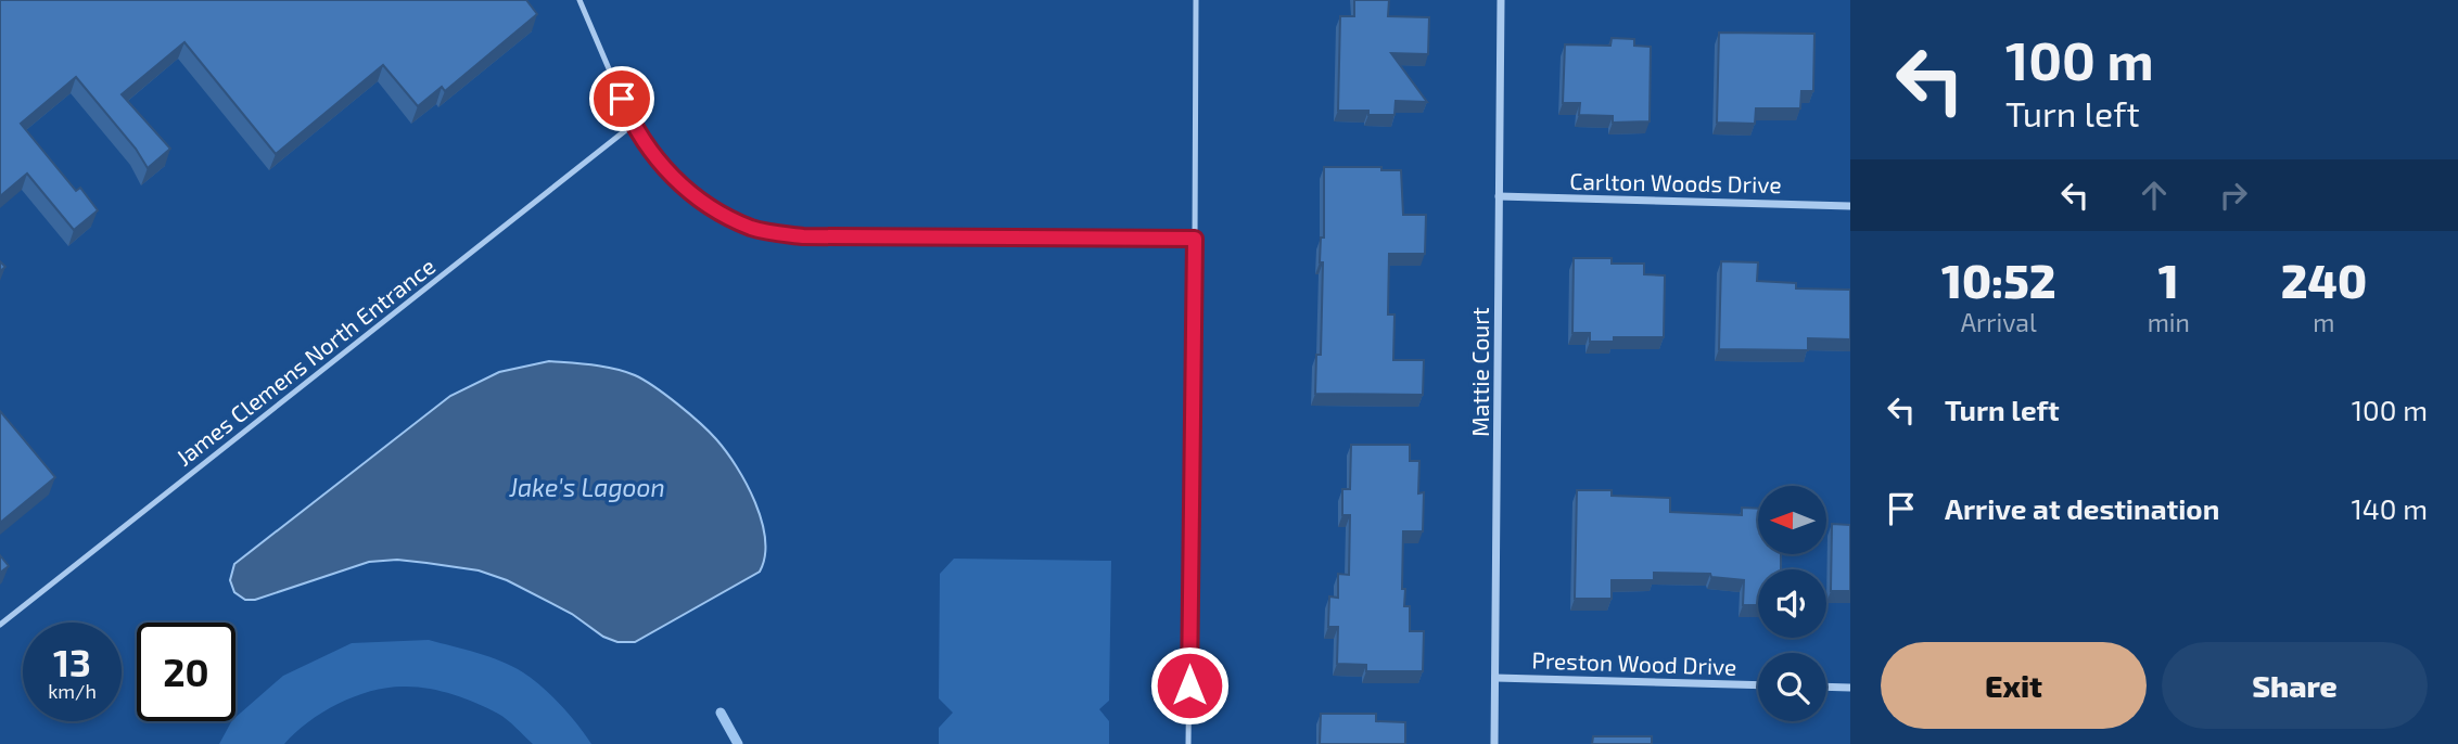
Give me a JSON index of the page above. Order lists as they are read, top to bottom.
{
  "streets": {
    "street": ["Carlton Woods Drive", "Mattie Court", "Preston Wood Drive"],
    "lane": ["James Clemens North Entrance"]
  },
  "crossings": [
    ["Carlton Woods Drive", "Mattie Court"],
    ["Mattie Court", "Preston Wood Drive"]
  ],
  "water": ["Jake's Lagoon"],
  "north": "left",
  "page": {
    "turn": ["100 m", "Turn left"],
    "eta": [
      "10:52",
      "Arrival",
      "1",
      "min",
      "240",
      "m"
    ],
    "list": [
      {
        "name": "Turn left",
        "value": "100 m"
      },
      {
        "name": "Arrive at destination",
        "value": "140 m"
      }
    ],
    "speed": "13 km/h",
    "limit": "20",
    "buttons": ["Exit", "Share"]
  }
}
